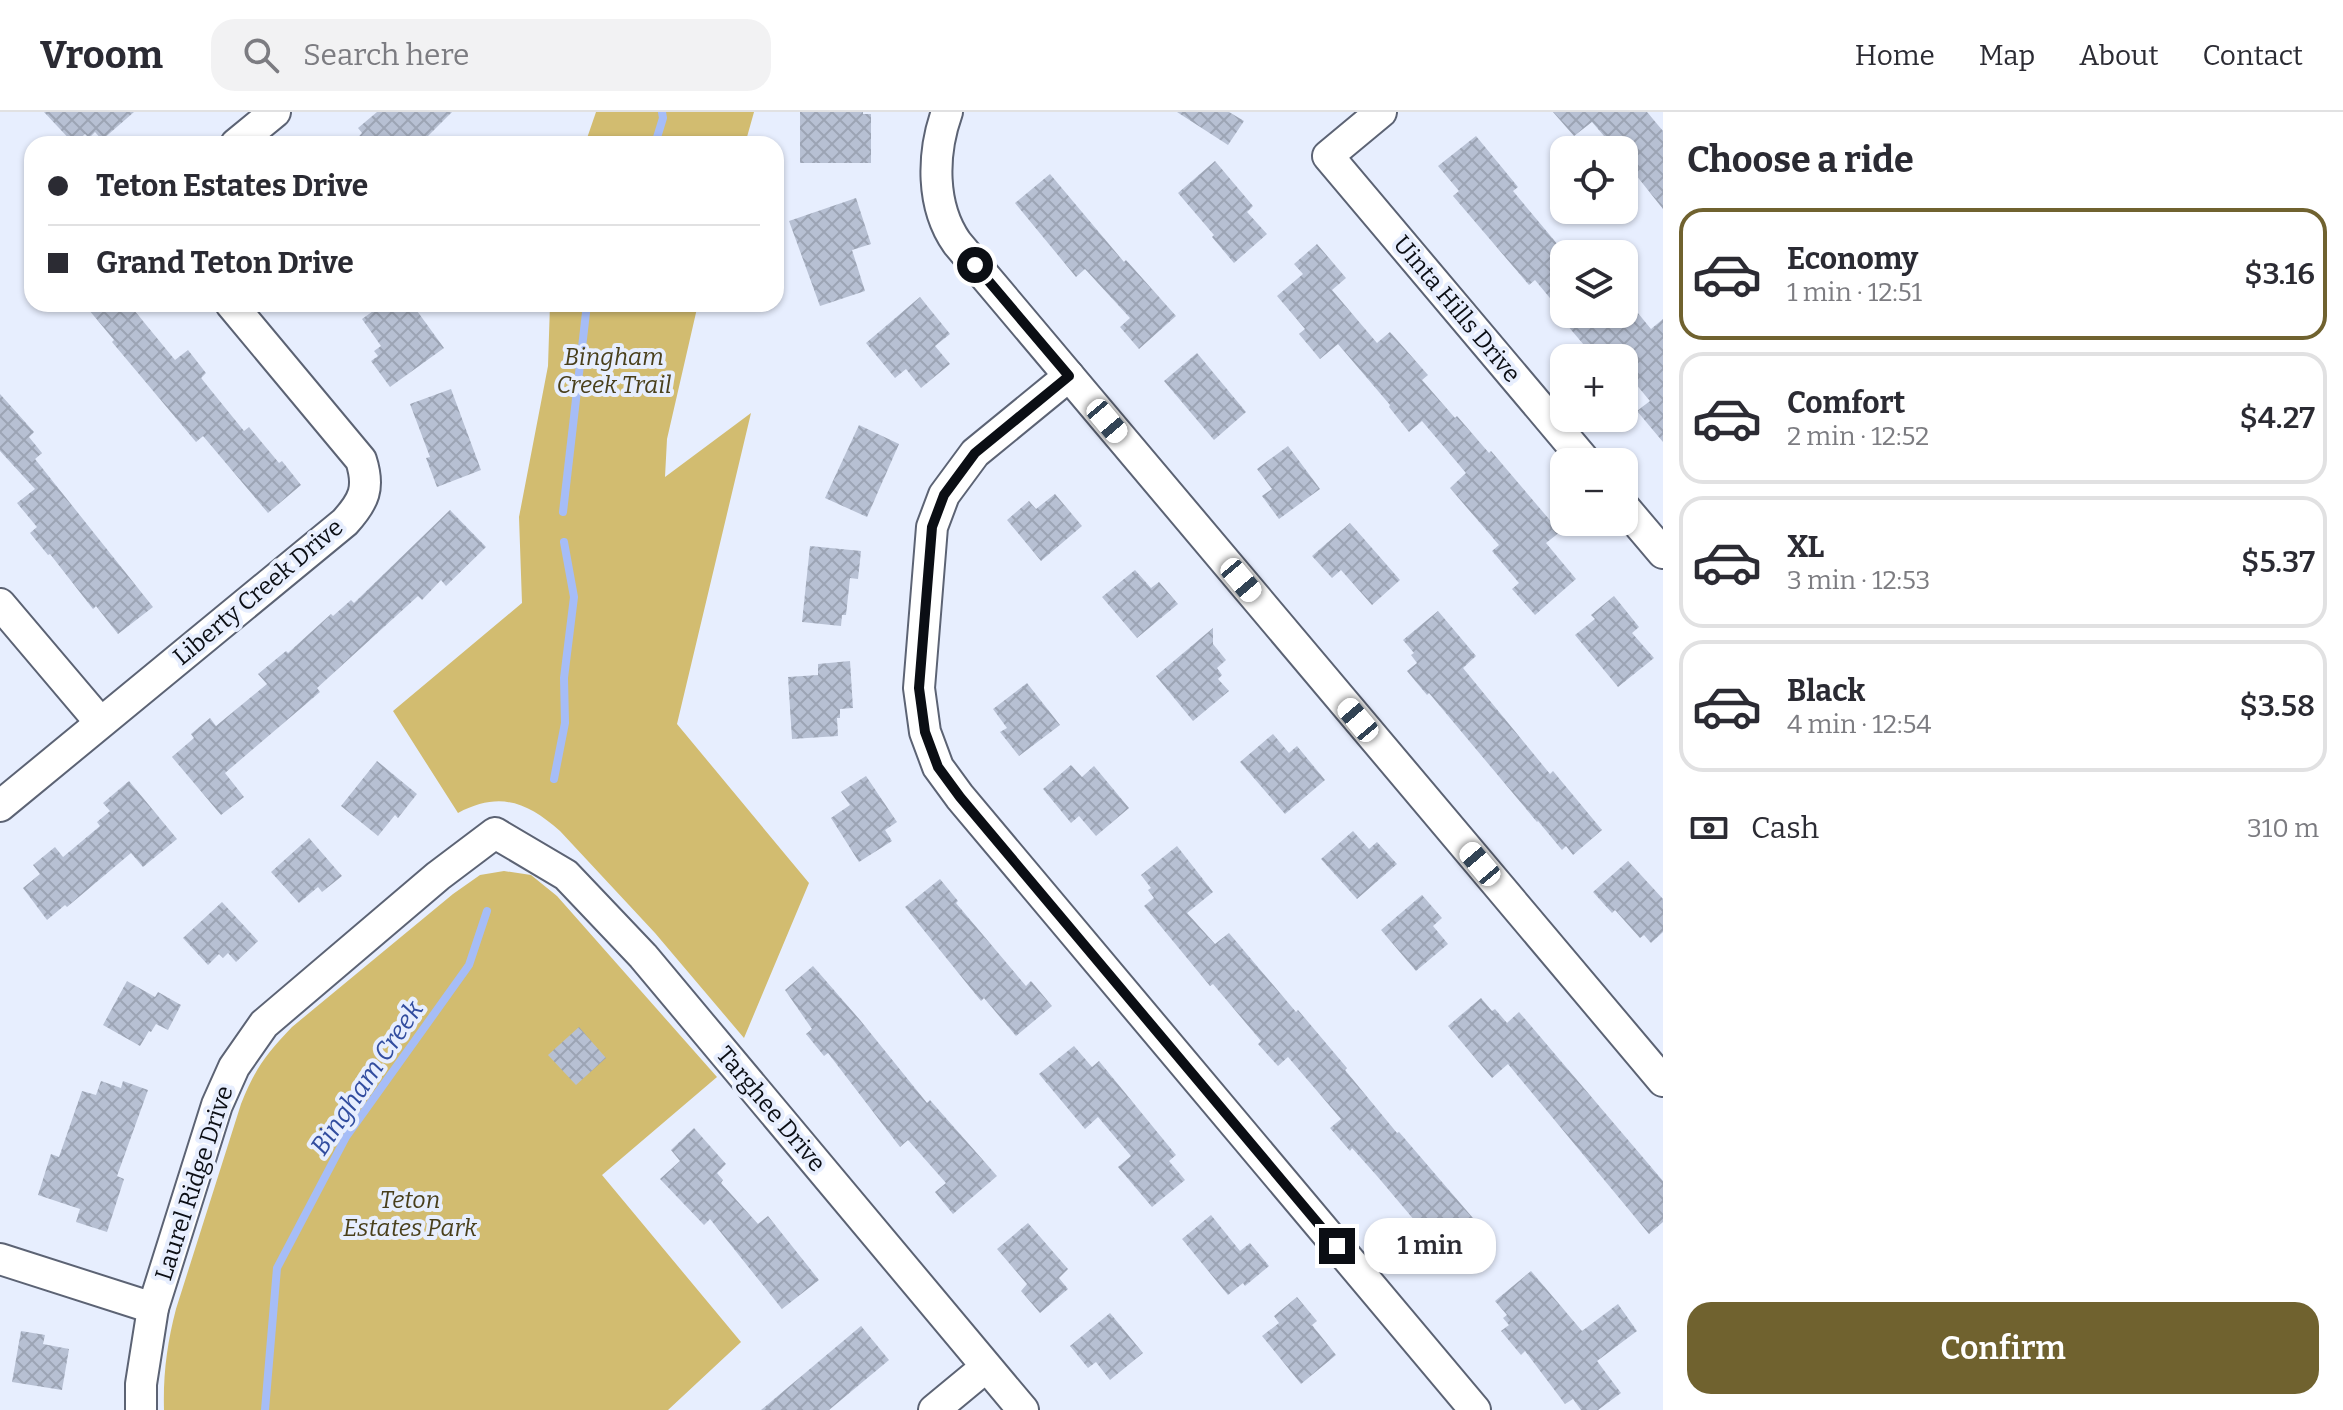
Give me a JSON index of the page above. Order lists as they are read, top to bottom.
{
  "streets": {
    "street": [
      "Uinta Hills Drive",
      "Liberty Creek Drive",
      "Targhee Drive",
      "Laurel Ridge Drive"
    ]
  },
  "crossings": [
    ["Targhee Drive", "Laurel Ridge Drive"]
  ],
  "water": ["Bingham Creek"],
  "parks": ["Bingham Creek Trail", "Teton Estates Park"],
  "page": {
    "header": "Vroom",
    "search": "Search here",
    "nav": [
      "Home",
      "Map",
      "About",
      "Contact"
    ],
    "heading": "Choose a ride",
    "map_buttons": ["+", "−"],
    "banner": ["Teton Estates Drive", "Grand Teton Drive"],
    "list": [
      {
        "name": "Economy",
        "note": "1 min · 12:51",
        "value": "$3.16"
      },
      {
        "name": "Comfort",
        "note": "2 min · 12:52",
        "value": "$4.27"
      },
      {
        "name": "XL",
        "note": "3 min · 12:53",
        "value": "$5.37"
      },
      {
        "name": "Black",
        "note": "4 min · 12:54",
        "value": "$3.58"
      }
    ],
    "pay": ["Cash", "310 m"],
    "bubble": "1 min",
    "buttons": "Confirm"
  }
}
